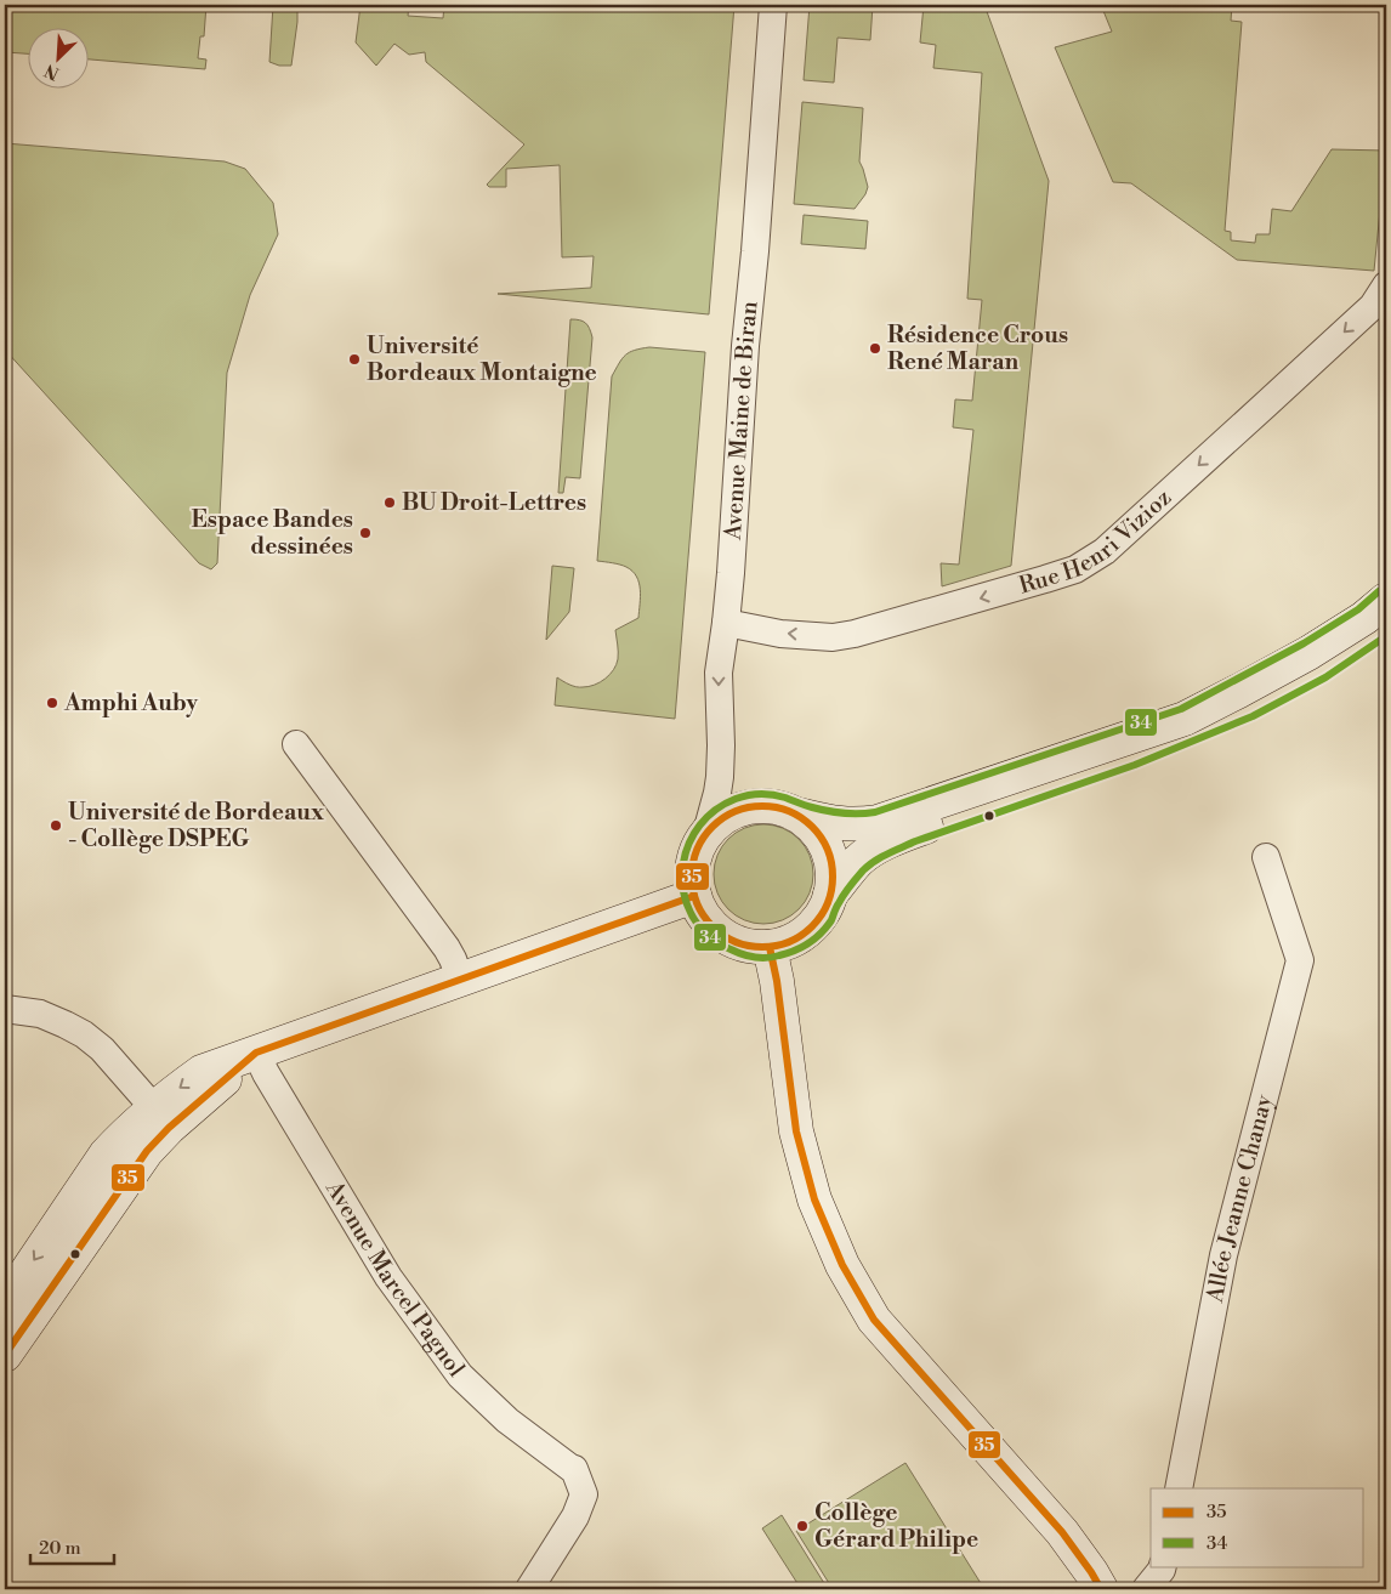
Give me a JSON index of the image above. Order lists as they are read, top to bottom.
{
  "streets": {
    "street": [
      "Avenue Maine de Biran",
      "Rue Henri Vizioz",
      "Allée Jeanne Chanay",
      "Avenue Marcel Pagnol"
    ]
  },
  "crossings": [
    ["Avenue Maine de Biran", "Rue Henri Vizioz"]
  ],
  "one_way": ["Rue Henri Vizioz"],
  "places": [
    "Résidence Crous René Maran",
    "Université Bordeaux Montaigne",
    "BU Droit-Lettres",
    "Espace Bandes dessinées",
    "Amphi Auby",
    "Université de Bordeaux - Collège DSPEG",
    "Collège Gérard Philipe"
  ],
  "lines": ["transit line 34", "transit line 35"],
  "legend": ["35", "34"],
  "scale_bar": "20 m",
  "north": "bottom left"
}
